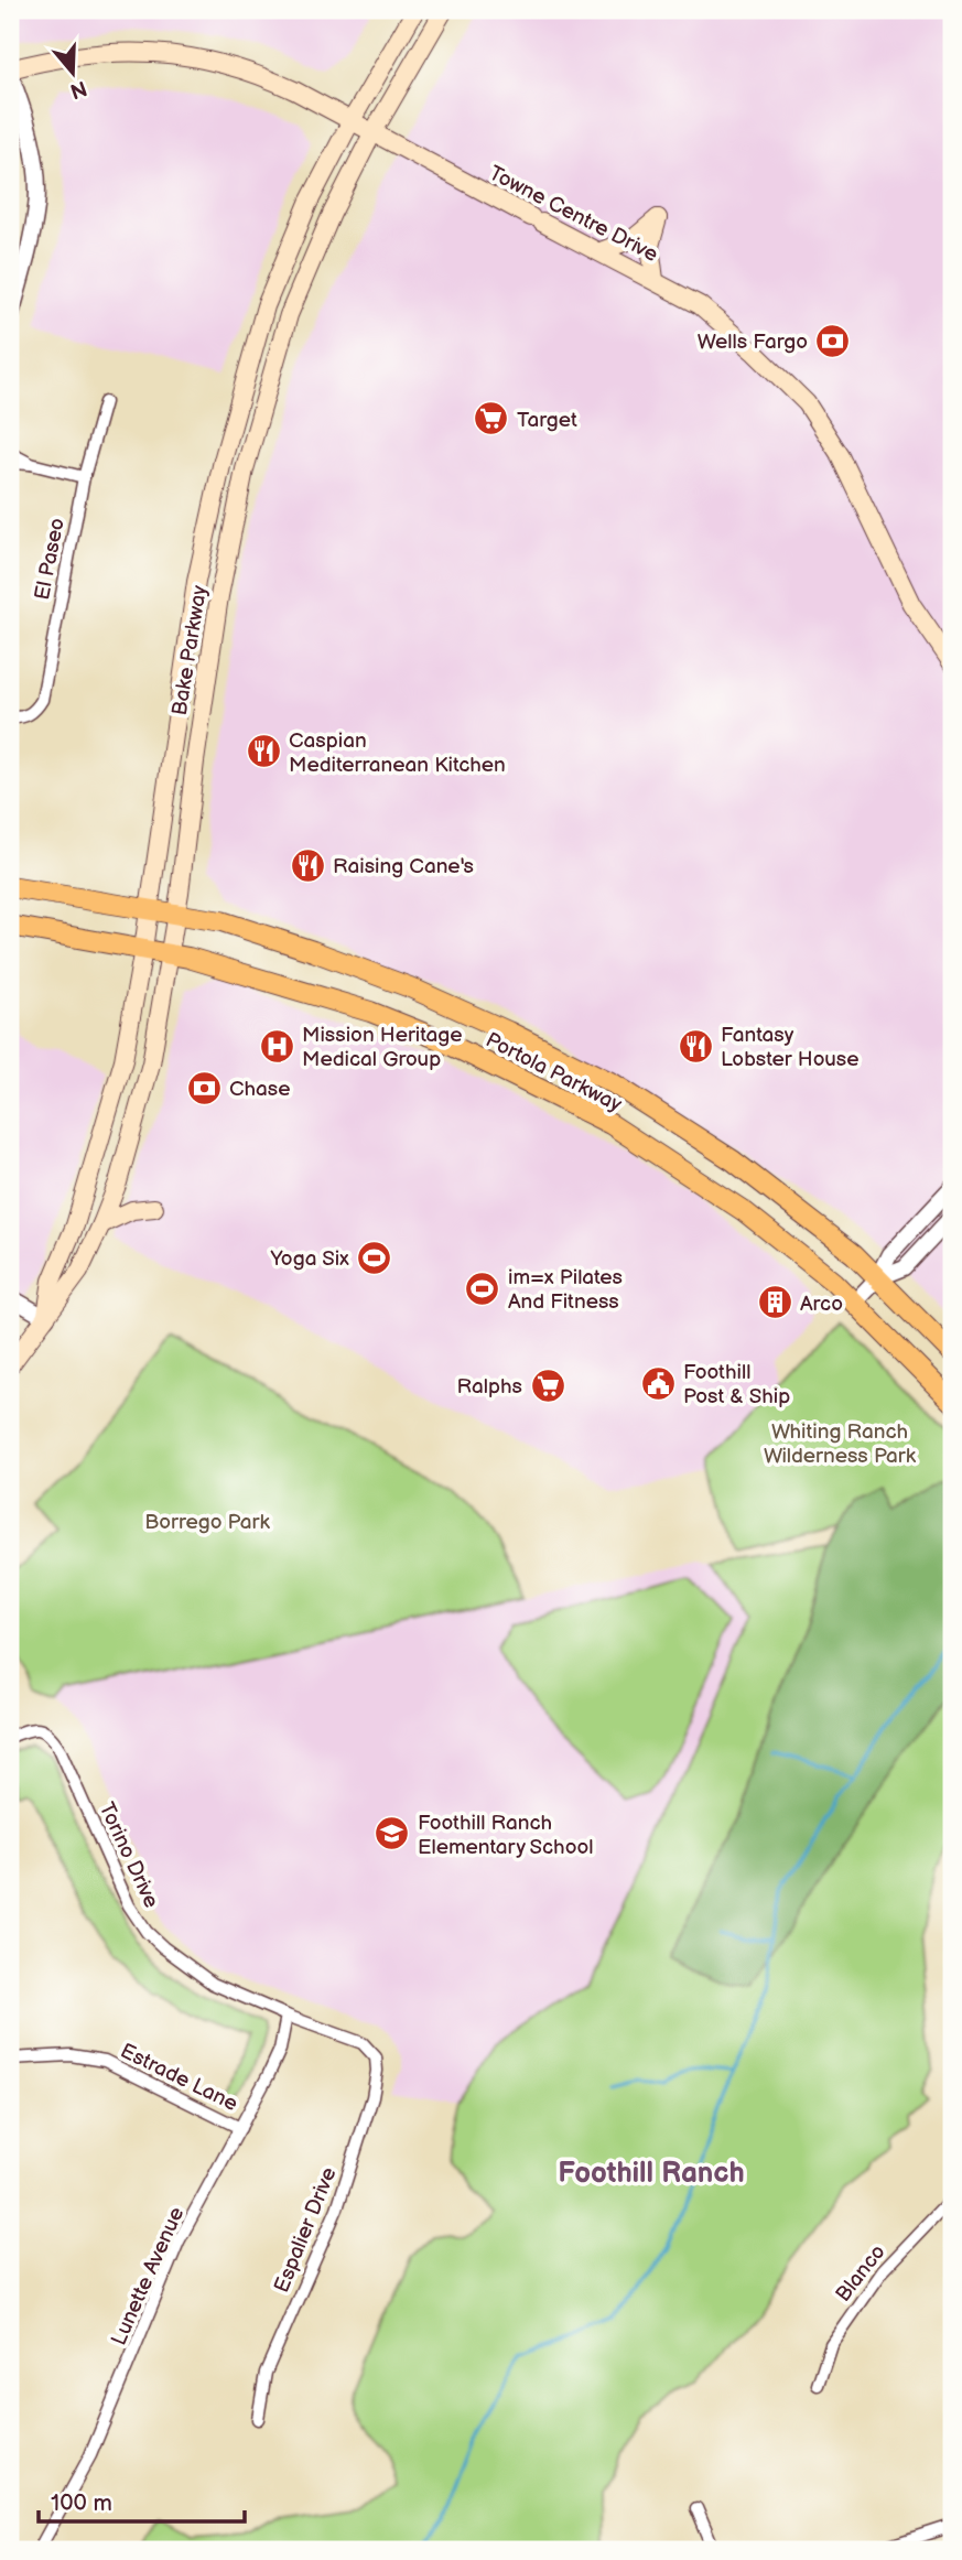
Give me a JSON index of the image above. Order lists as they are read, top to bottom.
{
  "streets": {
    "main road": ["Towne Centre Drive", "Bake Parkway", "Portola Parkway"],
    "street": [
      "El Paseo",
      "Torino Drive",
      "Estrade Lane",
      "Espalier Drive",
      "Blanco",
      "Lunette Avenue"
    ]
  },
  "crossings": [
    ["Towne Centre Drive", "Bake Parkway"],
    ["Bake Parkway", "Portola Parkway"],
    ["Torino Drive", "Espalier Drive"],
    ["Torino Drive", "Lunette Avenue"],
    ["Estrade Lane", "Lunette Avenue"]
  ],
  "districts": ["Foothill Ranch"],
  "parks": ["Whiting Ranch Wilderness Park", "Borrego Park"],
  "places": {
    "bank": ["Wells Fargo", "Chase"],
    "supermarket": ["Target", "Ralphs"],
    "restaurant": ["Caspian Mediterranean Kitchen", "Raising Cane's", "Fantasy Lobster House"],
    "hospital": ["Mission Heritage Medical Group"],
    "sports": ["Yoga Six", "im=x Pilates And Fitness"],
    "building": ["Arco"],
    "public building": ["Foothill Post & Ship"],
    "school or university": ["Foothill Ranch Elementary School"]
  },
  "scale_bar": "100 m",
  "north": "bottom"
}
